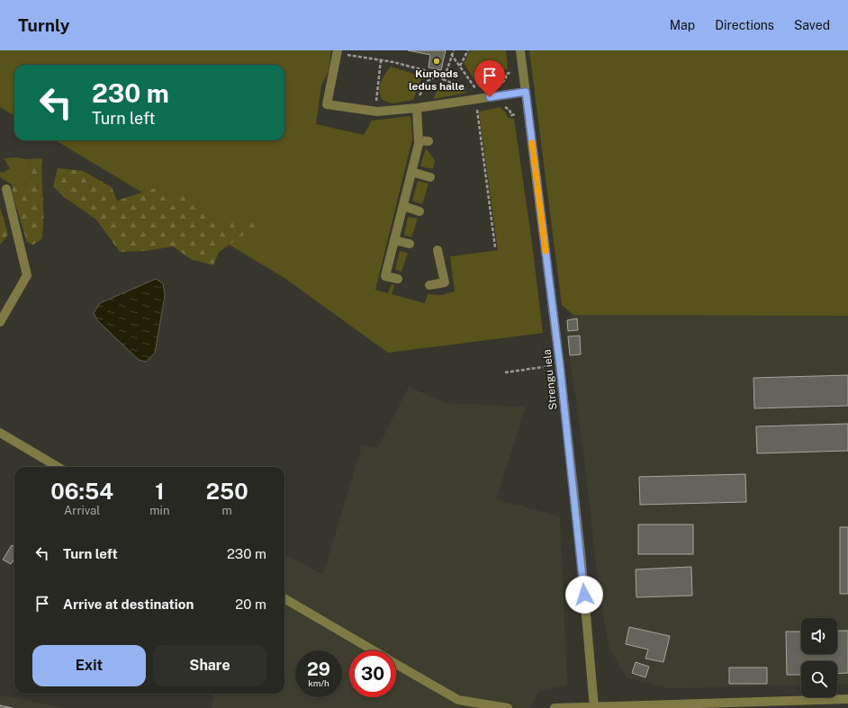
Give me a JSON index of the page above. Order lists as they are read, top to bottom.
{
  "streets": {
    "street": ["Strengu iela"]
  },
  "places": ["Kurbads ledus halle"],
  "page": {
    "header": "Turnly",
    "nav": ["Map", "Directions", "Saved"],
    "turn": ["230 m", "Turn left"],
    "eta": [
      "06:54",
      "Arrival",
      "1",
      "min",
      "250",
      "m"
    ],
    "list": [
      {
        "name": "Turn left",
        "value": "230 m"
      },
      {
        "name": "Arrive at destination",
        "value": "20 m"
      }
    ],
    "buttons": ["Exit", "Share"],
    "speed": "29 km/h",
    "limit": "30"
  }
}
